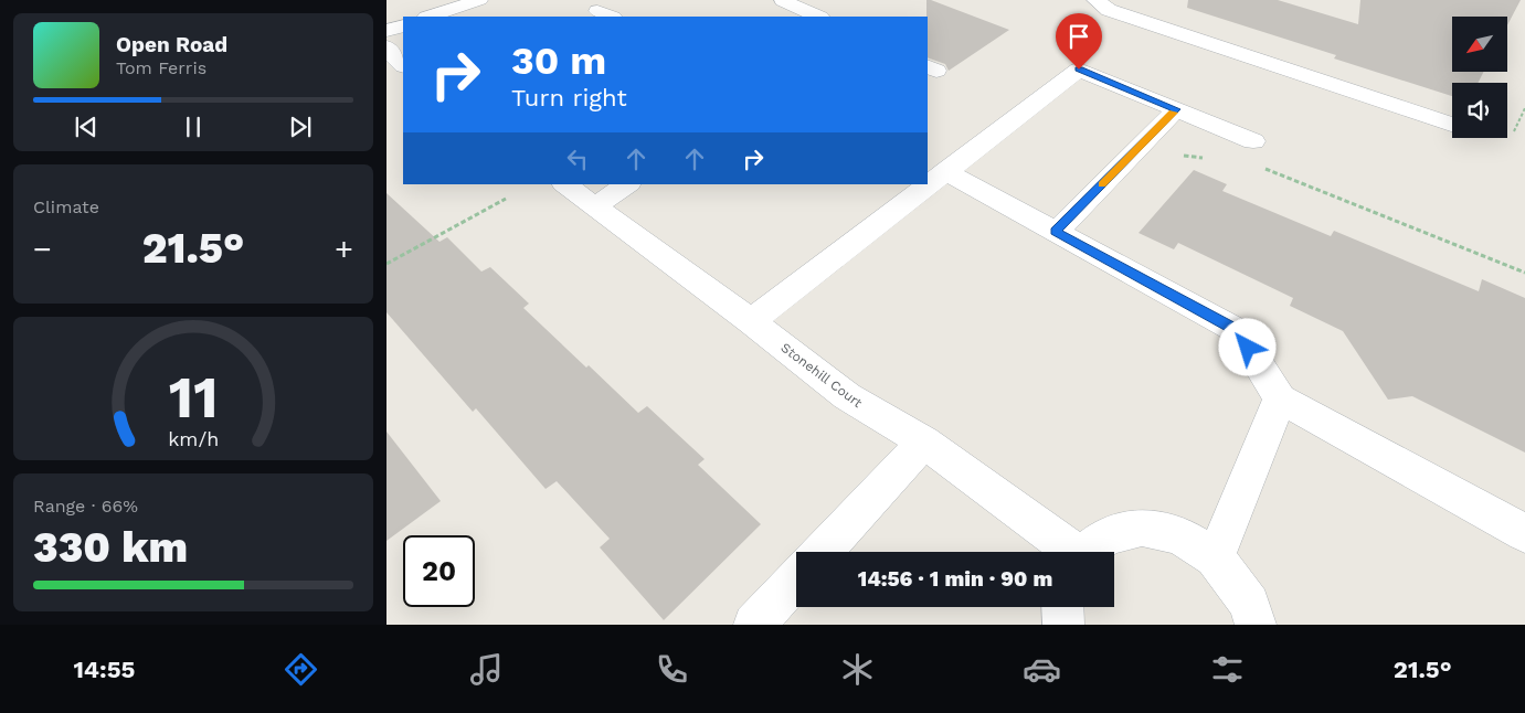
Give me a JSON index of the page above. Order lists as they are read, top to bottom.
{
  "streets": {
    "street": ["Stonehill Court"]
  },
  "north": "bottom left",
  "page": {
    "turn": ["30 m", "Turn right"],
    "song": ["Open Road", "Tom Ferris"],
    "tile": [
      "Climate",
      ["Range · 66%", "330 km"]
    ],
    "heat": ["−", "21.5°", "+"],
    "limit": "20",
    "trip": "14:56 · 1 min · 90 m",
    "tabs": ["14:55", "21.5°"],
    "gauge": ["11", "km/h"]
  }
}
